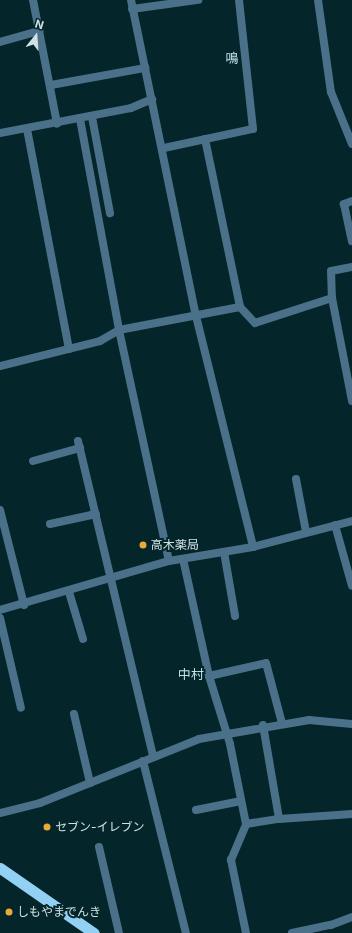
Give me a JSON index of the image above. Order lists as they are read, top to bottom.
{
  "districts": ["鳴", "中村"],
  "places": ["高木薬局", "セブン-イレブン", "しもやまでんき"],
  "north": "top"
}
